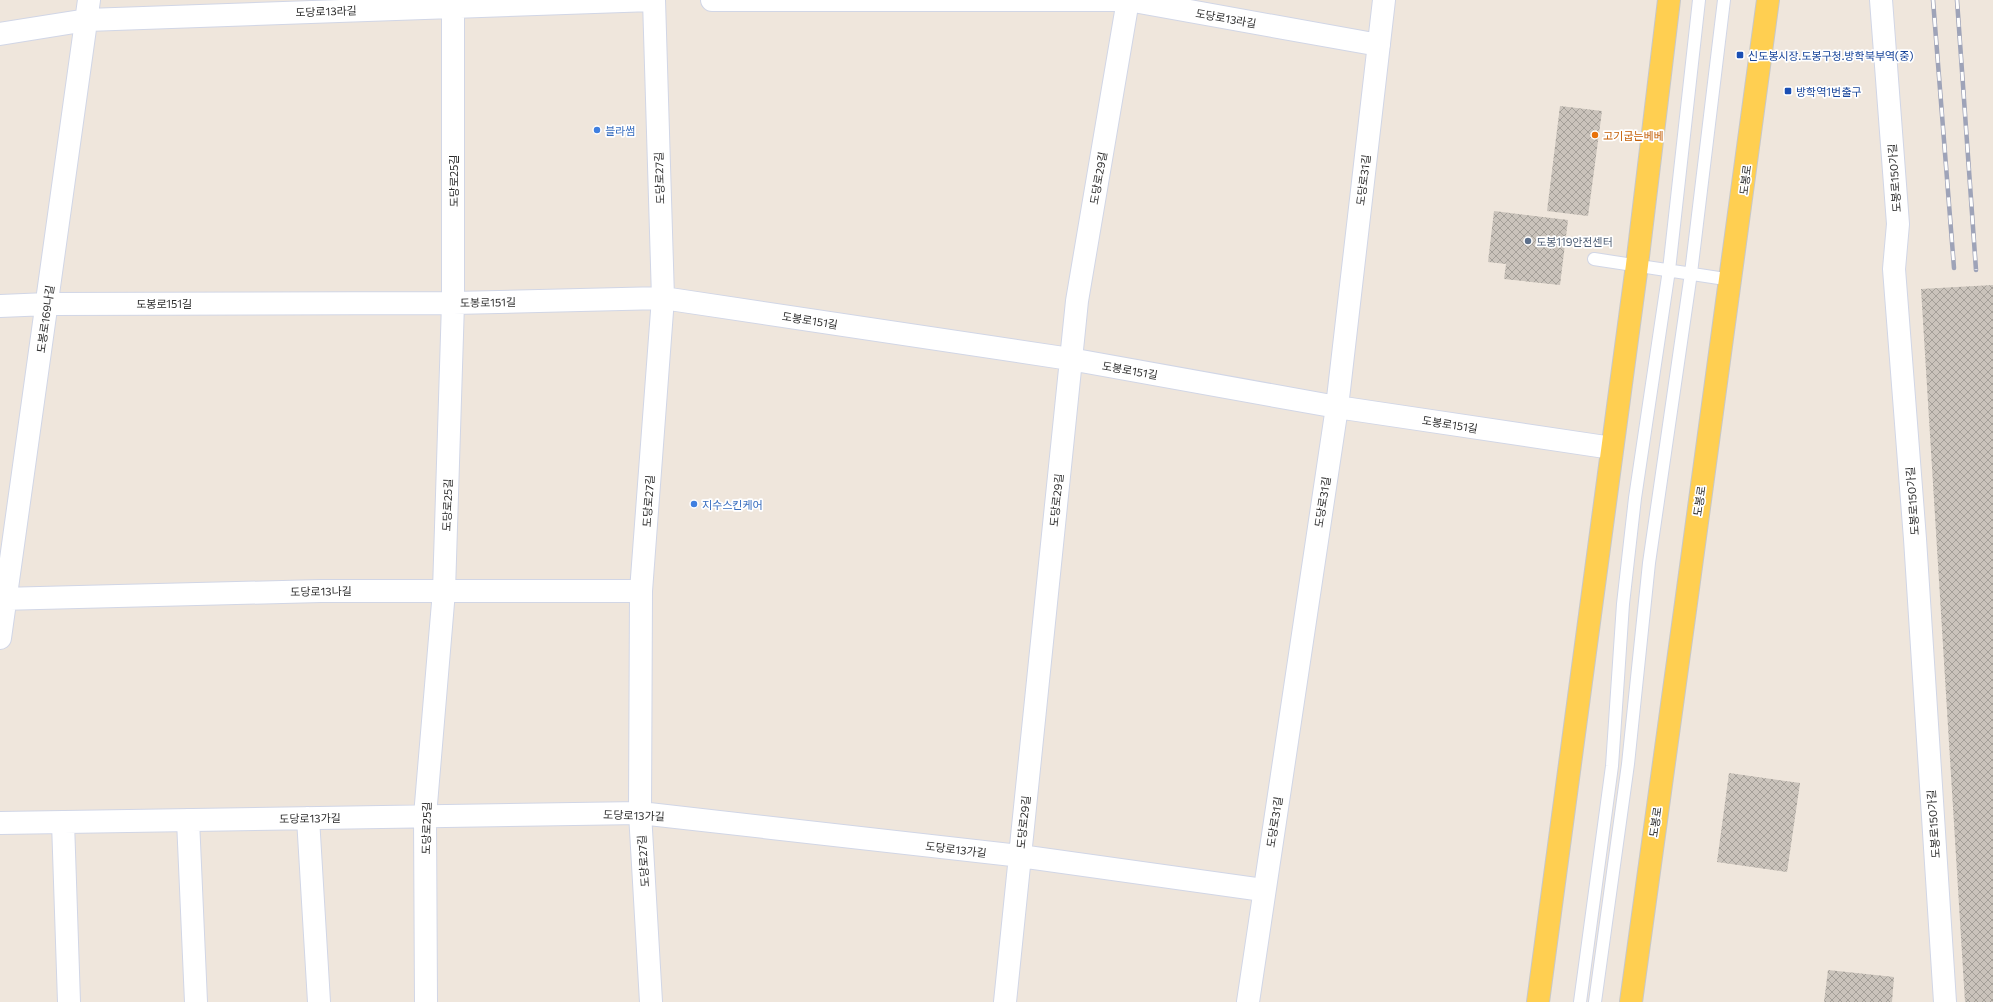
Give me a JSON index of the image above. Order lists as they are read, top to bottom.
{
  "streets": {
    "main road": ["도봉로"],
    "street": [
      "도당로13라길",
      "도당로27길",
      "도당로29길",
      "도봉로150가길",
      "도당로31길",
      "도당로25길",
      "도봉로151길",
      "도봉로169나길",
      "도당로13나길",
      "도당로13가길"
    ]
  },
  "crossings": [
    ["도당로13라길", "도당로27길"],
    ["도당로13라길", "도당로29길"],
    ["도당로13라길", "도당로31길"],
    ["도당로13라길", "도당로25길"],
    ["도당로13라길", "도봉로169나길"],
    ["도당로27길", "도봉로151길"],
    ["도당로27길", "도당로13나길"],
    ["도당로27길", "도당로13가길"],
    ["도당로29길", "도봉로151길"],
    ["도당로29길", "도당로13가길"],
    ["도당로31길", "도봉로151길"],
    ["도당로31길", "도당로13가길"],
    ["도당로25길", "도봉로151길"],
    ["도당로25길", "도당로13나길"],
    ["도당로25길", "도당로13가길"],
    ["도봉로151길", "도봉로169나길"],
    ["도봉로169나길", "도당로13나길"]
  ],
  "places": {
    "transit": ["신도봉시장.도봉구청.방학북부역(중)", "방학역1번출구"],
    "other": [
      "블라썸",
      "고기굽는베베",
      "도봉119안전센터",
      "지수스킨케어"
    ]
  }
}
